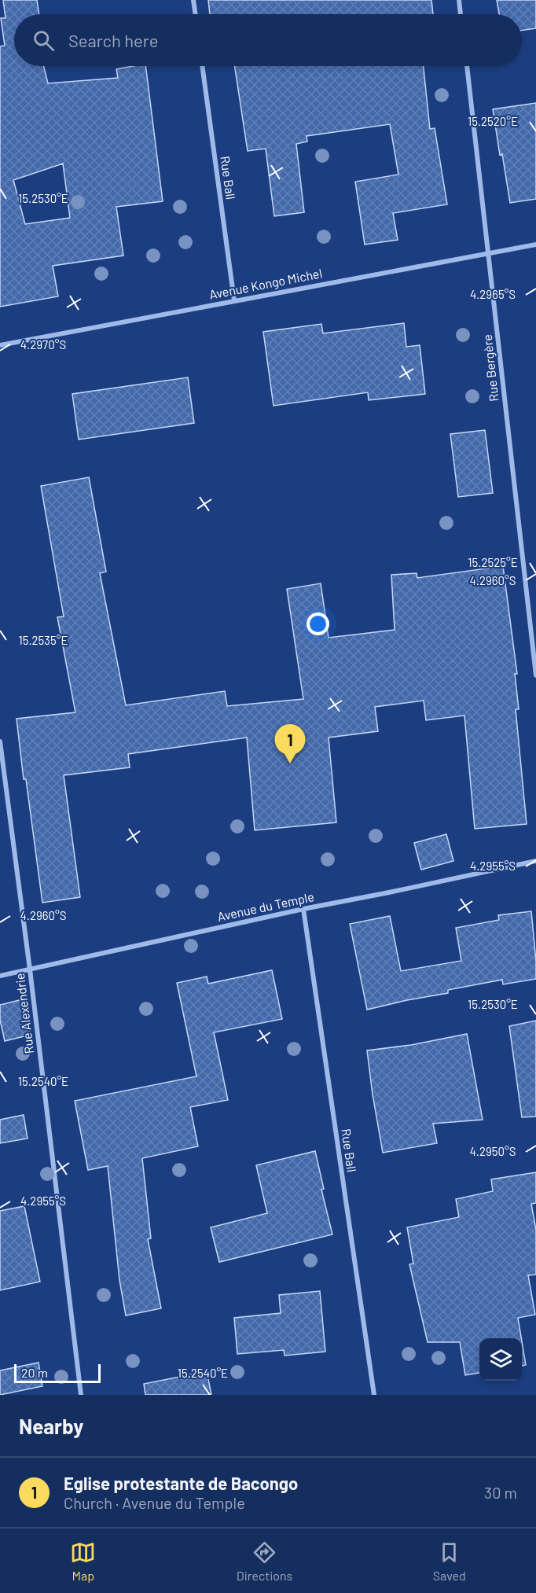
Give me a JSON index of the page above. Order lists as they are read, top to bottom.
{
  "streets": {
    "street": [
      "Rue Ball",
      "Avenue Kongo Michel",
      "Rue Bergère",
      "Avenue du Temple",
      "Rue Alexendrie"
    ]
  },
  "crossings": [
    ["Rue Ball", "Avenue Kongo Michel"],
    ["Rue Ball", "Avenue du Temple"],
    ["Avenue Kongo Michel", "Rue Bergère"],
    ["Avenue du Temple", "Rue Alexendrie"]
  ],
  "scale_bar": "20 m",
  "page": {
    "search": "Search here",
    "pins": "1",
    "scale": "20 m",
    "heading": "Nearby",
    "list": [
      {
        "mark": "1",
        "name": "Eglise protestante de Bacongo",
        "note": "Church · Avenue du Temple",
        "value": "30 m"
      }
    ],
    "nav": ["Map", "Directions", "Saved"]
  },
  "coordinates": [
    "15.2520°E",
    "15.2530°E",
    "4.2965°S",
    "4.2970°S",
    "15.2525°E",
    "4.2960°S",
    "15.2535°E",
    "4.2955°S",
    "15.2540°E",
    "4.2950°S"
  ]
}
